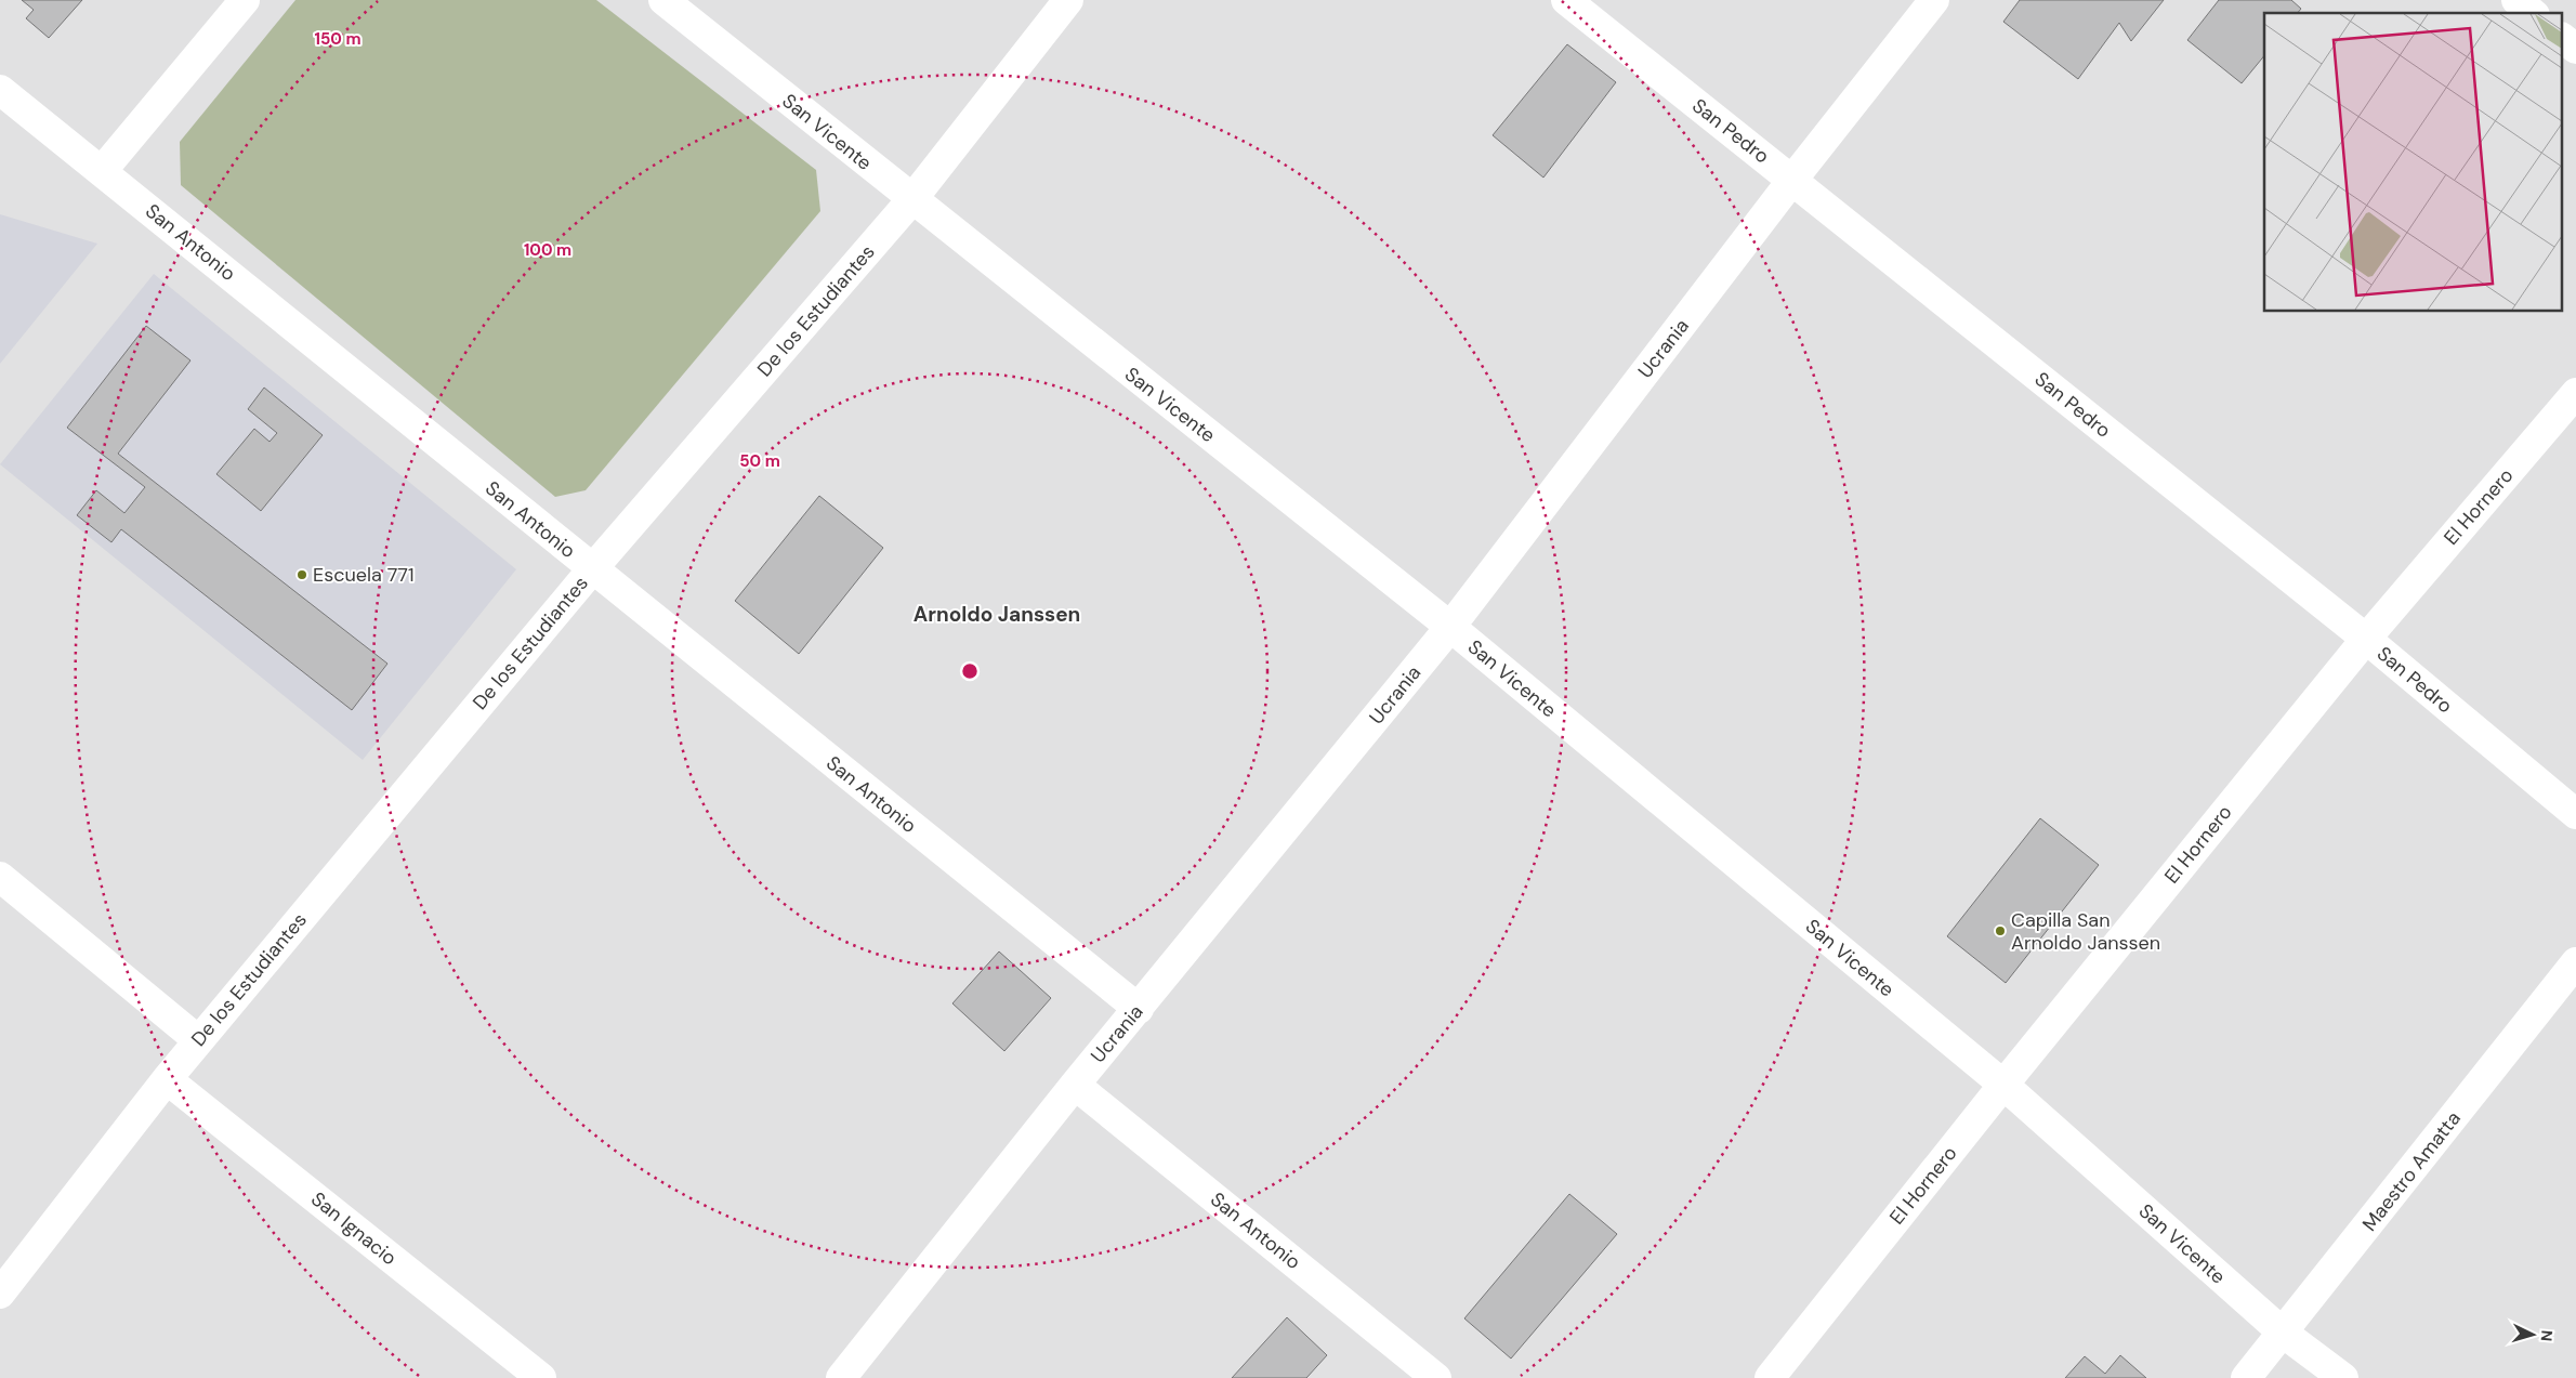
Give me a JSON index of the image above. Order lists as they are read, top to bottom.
{
  "streets": {
    "street": [
      "San Pedro",
      "San Vicente",
      "San Antonio",
      "De los Estudiantes",
      "Ucrania",
      "El Hornero",
      "Maestro Amatta",
      "San Ignacio"
    ]
  },
  "crossings": [
    ["San Pedro", "Ucrania"],
    ["San Pedro", "El Hornero"],
    ["San Vicente", "De los Estudiantes"],
    ["San Vicente", "Ucrania"],
    ["San Vicente", "El Hornero"],
    ["San Vicente", "Maestro Amatta"],
    ["San Antonio", "De los Estudiantes"],
    ["San Antonio", "Ucrania"],
    ["De los Estudiantes", "San Ignacio"]
  ],
  "districts": ["Arnoldo Janssen"],
  "places": ["Escuela 771", "Capilla San Arnoldo Janssen"],
  "north": "right",
  "rings": ["150 m", "100 m", "50 m"]
}
